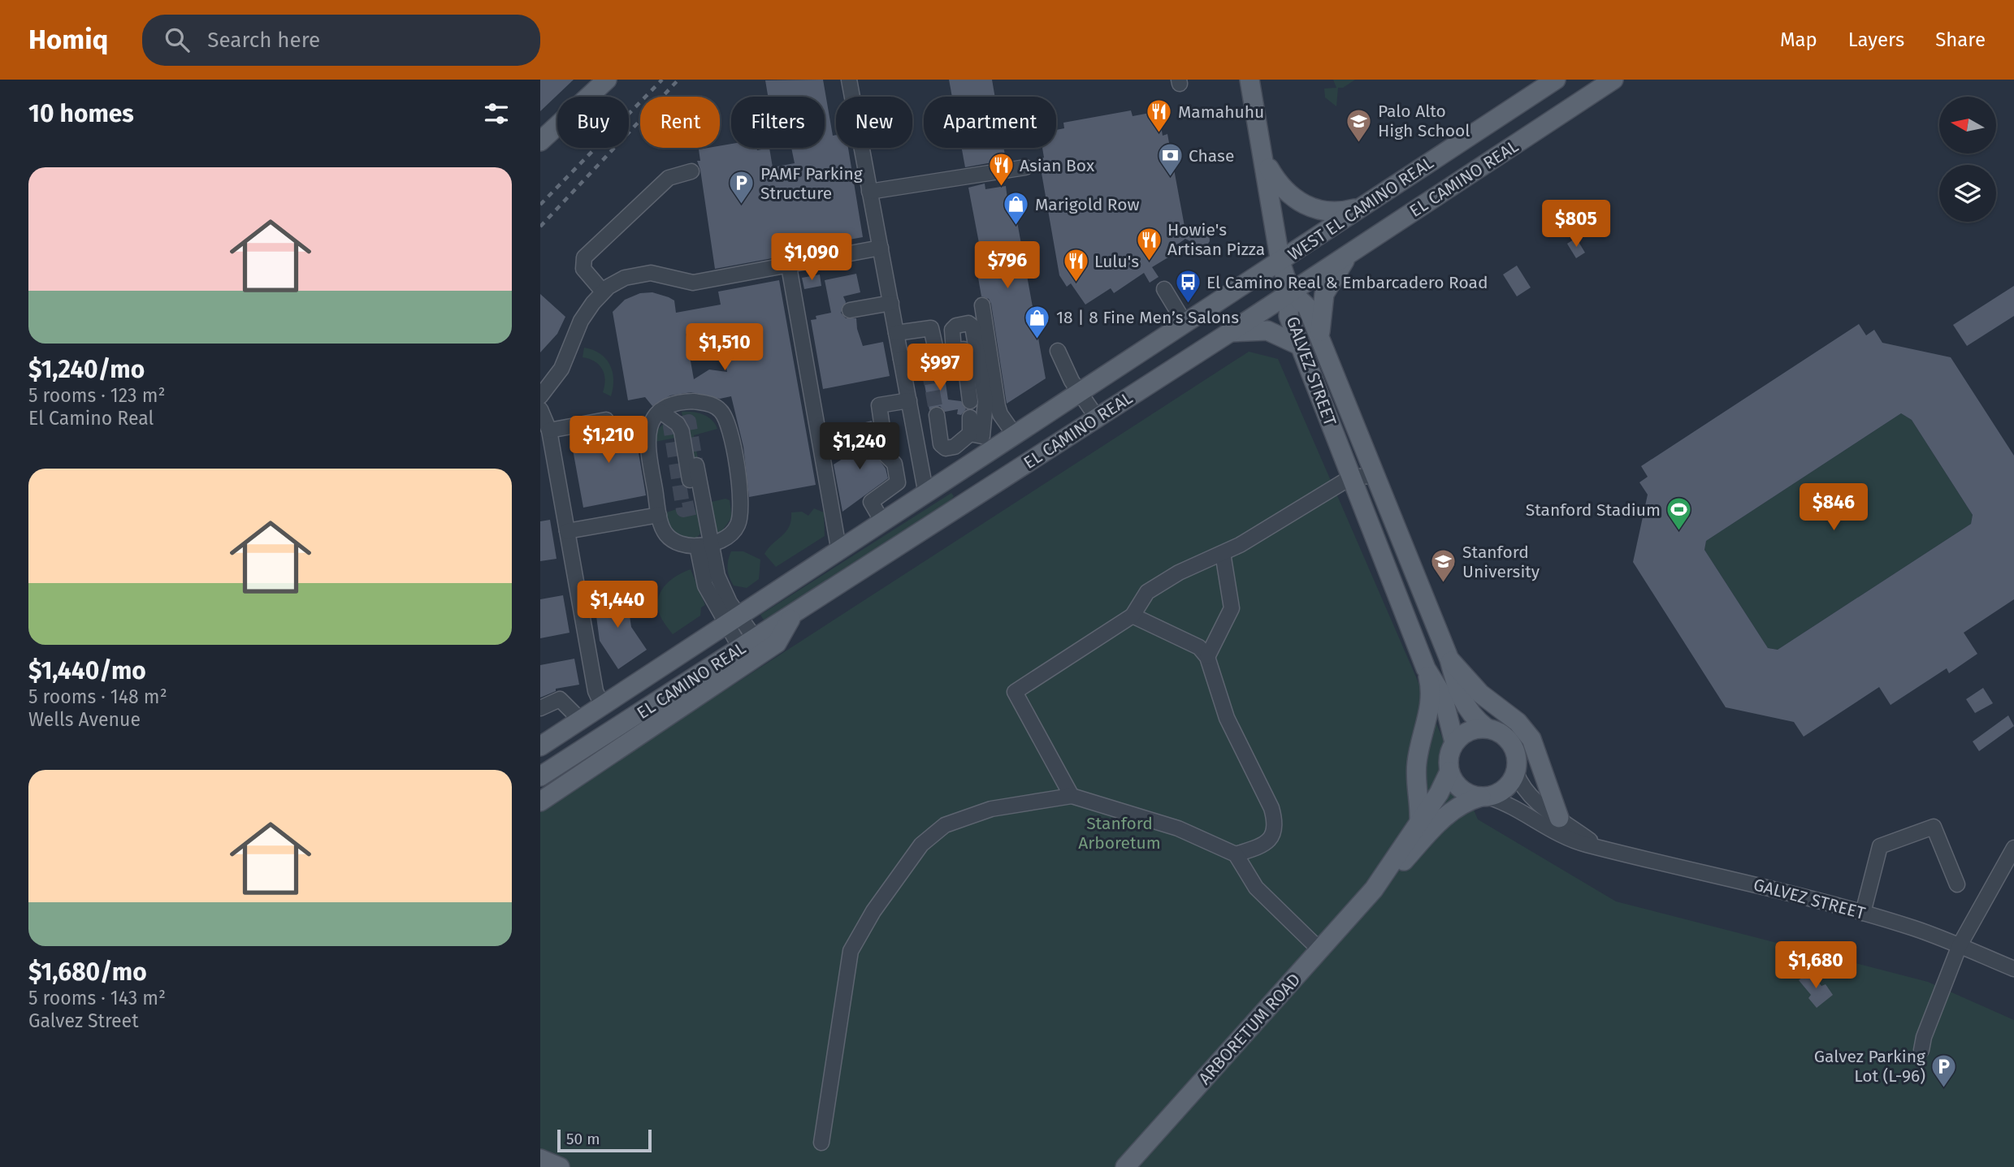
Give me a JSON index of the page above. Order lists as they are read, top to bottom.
{
  "streets": {
    "main road": [
      "EL CAMINO REAL",
      "WEST EL CAMINO REAL",
      "GALVEZ STREET",
      "ARBORETUM ROAD"
    ]
  },
  "crossings": [
    ["EL CAMINO REAL", "WEST EL CAMINO REAL"],
    ["EL CAMINO REAL", "GALVEZ STREET"],
    ["GALVEZ STREET", "ARBORETUM ROAD"]
  ],
  "parks": ["Stanford Arboretum"],
  "places": {
    "restaurant": [
      "Mamahuhu",
      "Asian Box",
      "Howie's Artisan Pizza",
      "Lulu's"
    ],
    "school or university": ["Palo Alto High School", "Stanford University"],
    "bank": ["Chase"],
    "parking": ["PAMF Parking Structure", "Galvez Parking Lot (L-96)"],
    "shop": ["Marigold Row", "18 | 8 Fine Men’s Salons"],
    "bus stop": ["El Camino Real & Embarcadero Road"],
    "sports": ["Stanford Stadium"]
  },
  "scale_bar": "50 m",
  "north": "left",
  "page": {
    "header": "Homiq",
    "search": "Search here",
    "nav": ["Map", "Layers", "Share"],
    "heading": "10 homes",
    "chip": [
      "Buy",
      "Rent",
      "Filters",
      "New",
      "Apartment"
    ],
    "list": [
      {
        "name": "$1,240/mo",
        "note": "5 rooms · 123 m² · El Camino Real"
      },
      {
        "name": "$1,440/mo",
        "note": "5 rooms · 148 m² · Wells Avenue"
      },
      {
        "name": "$1,680/mo",
        "note": "5 rooms · 143 m² · Galvez Street"
      }
    ],
    "price": [
      "$805",
      "$1,090",
      "$796",
      "$1,510",
      "$997",
      "$1,210",
      "$1,240",
      "$846",
      "$1,440",
      "$1,680"
    ],
    "scale": "50 m"
  }
}
